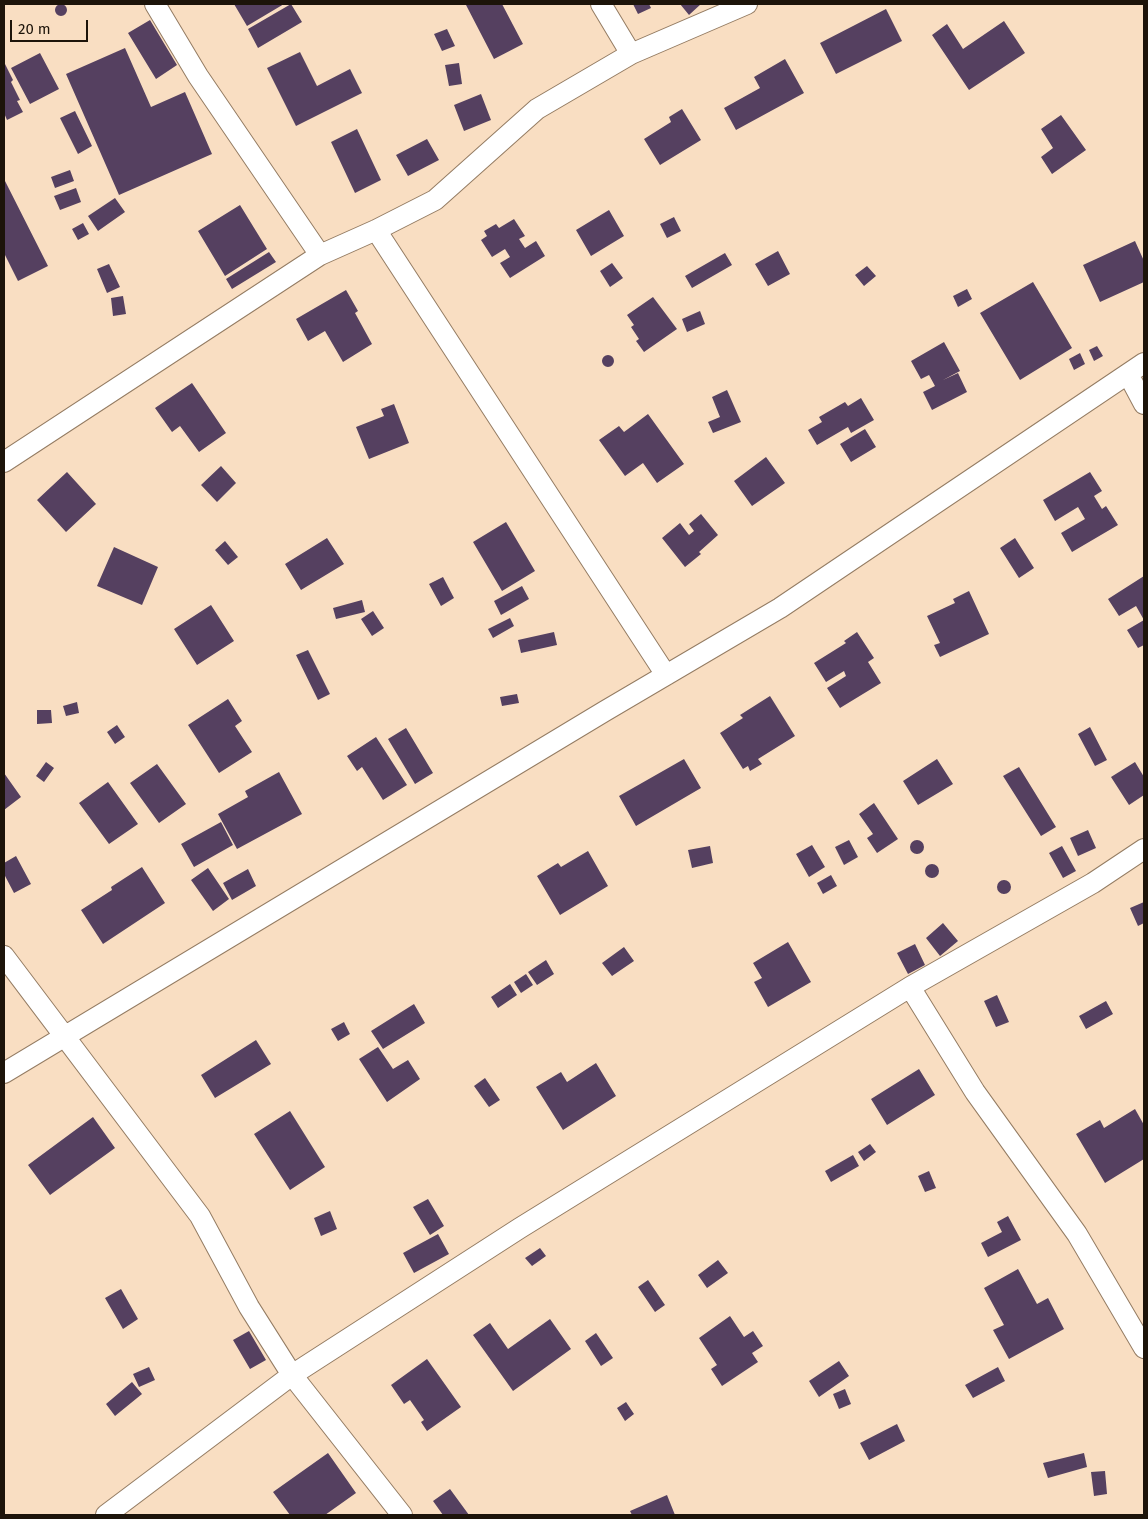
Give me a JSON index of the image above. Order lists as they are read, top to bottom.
{
  "scale_bar": "20 m"
}
